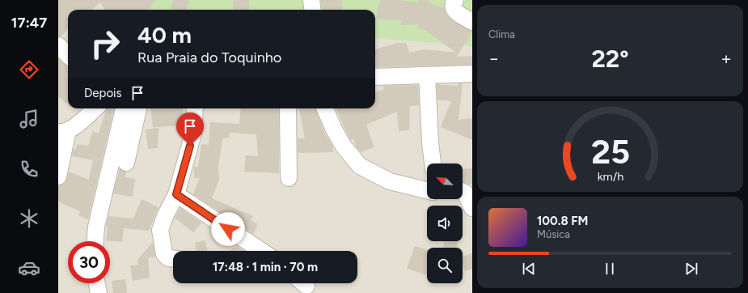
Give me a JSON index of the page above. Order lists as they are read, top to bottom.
{
  "north": "top left",
  "page": {
    "tabs": "17:47",
    "tile": "Clima",
    "turn": ["40 m", "Rua Praia do Toquinho"],
    "heat": ["−", "22°", "+"],
    "then": "Depois",
    "song": ["100.8 FM", "Música"],
    "limit": "30",
    "trip": "17:48 · 1 min · 70 m",
    "gauge": ["25", "km/h"]
  }
}
